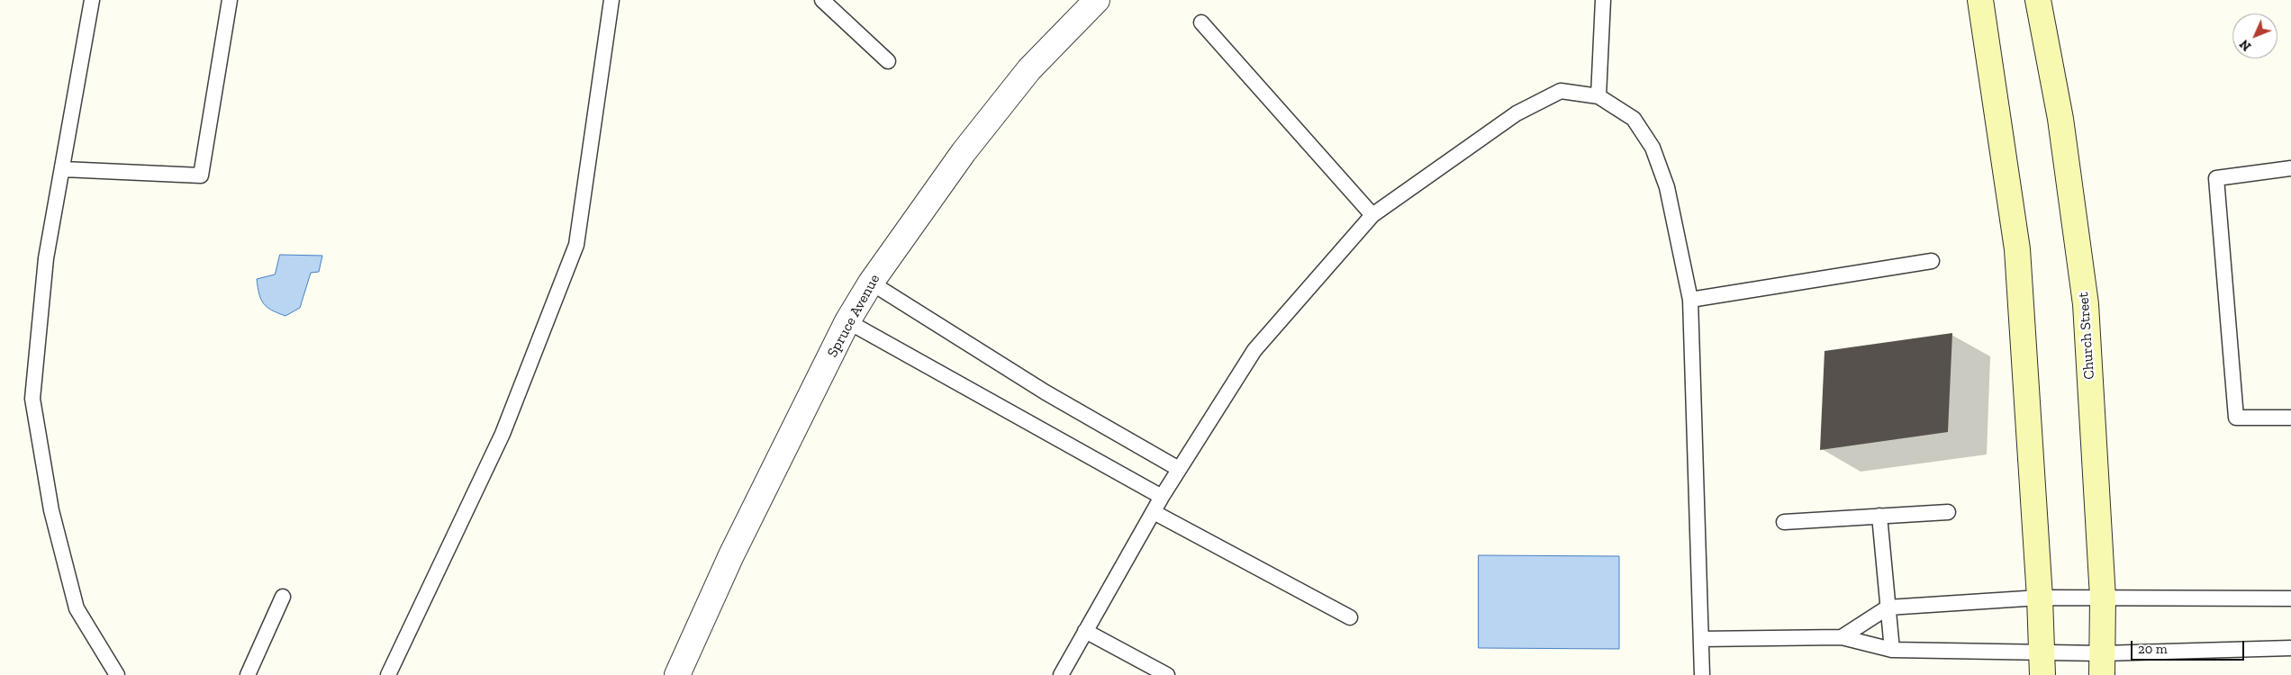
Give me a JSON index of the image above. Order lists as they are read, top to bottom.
{
  "streets": {
    "main road": ["Church Street"],
    "street": ["Spruce Avenue"]
  },
  "scale_bar": "20 m",
  "north": "bottom left"
}
